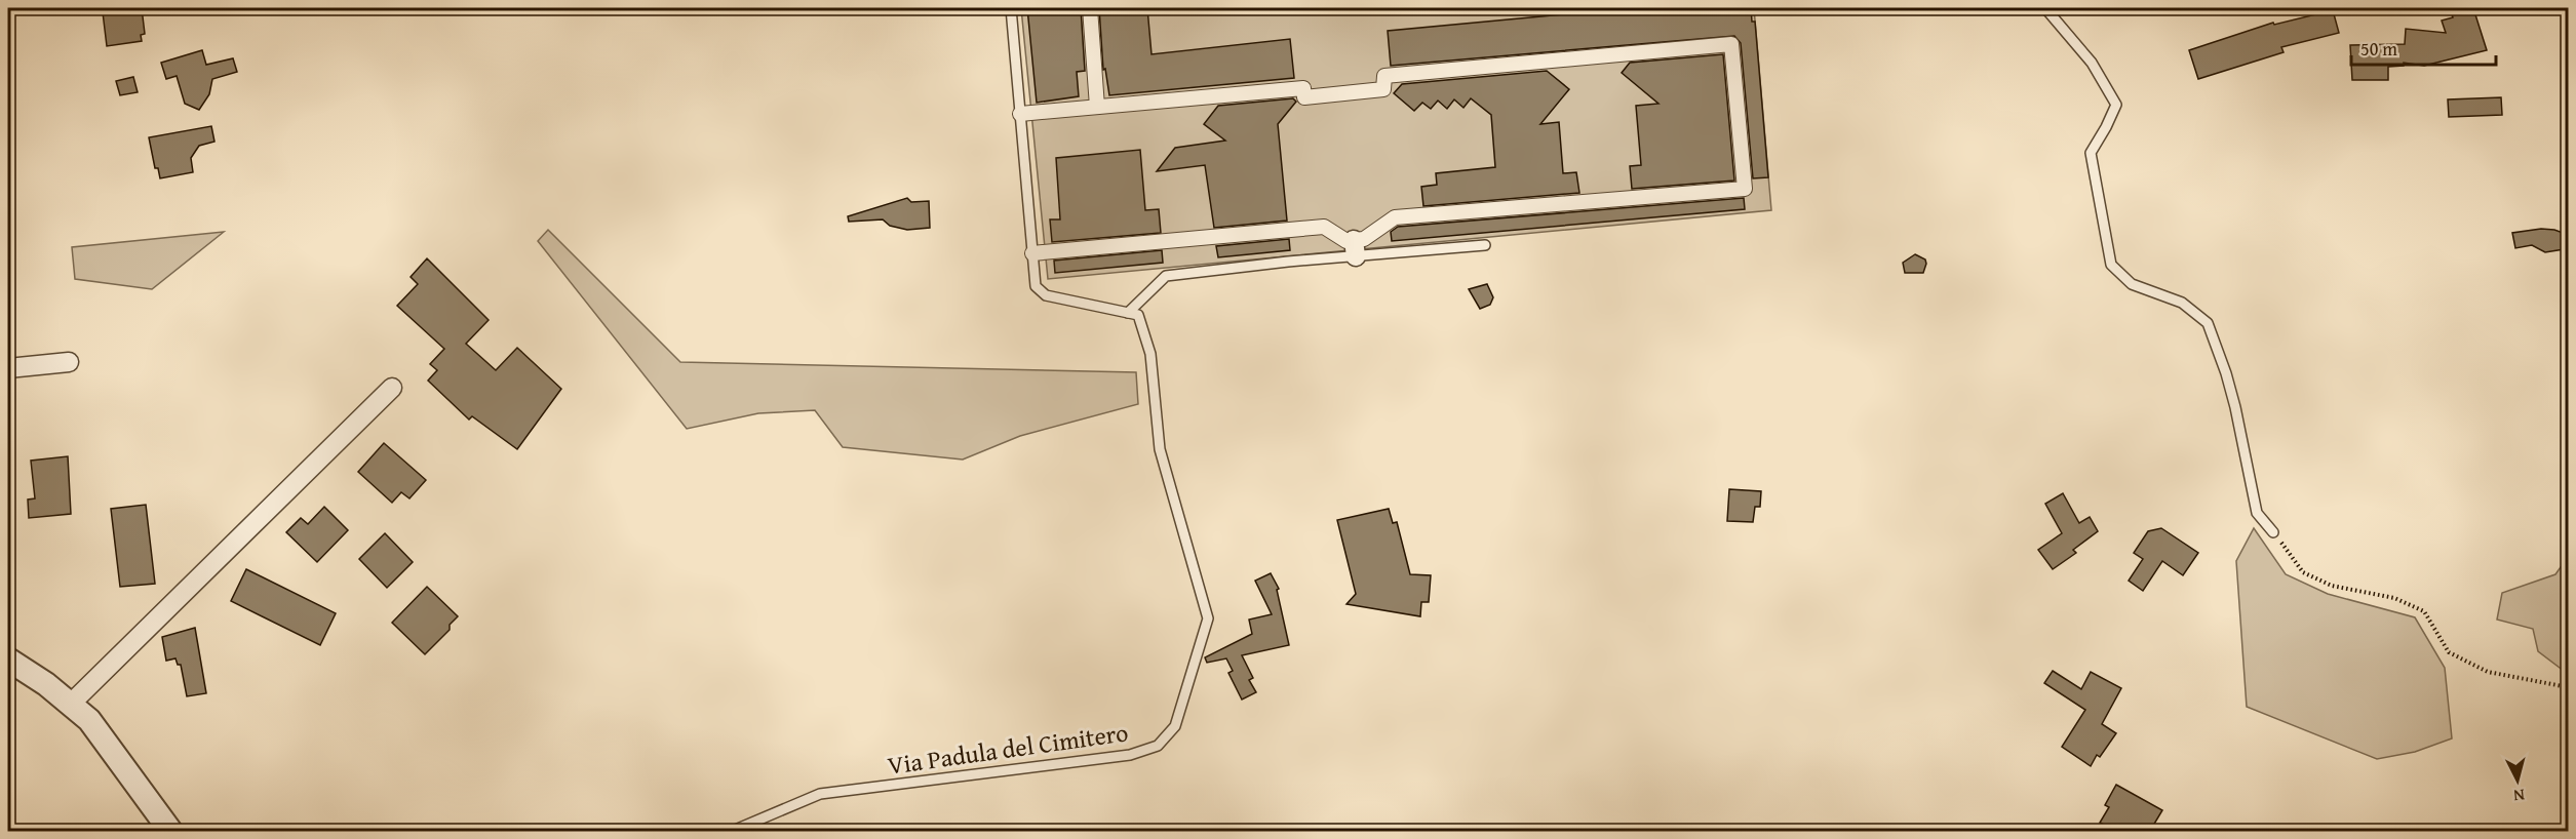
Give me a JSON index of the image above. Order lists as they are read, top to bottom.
{
  "streets": {
    "lane": ["Via Padula del Cimitero"]
  },
  "scale_bar": "50 m",
  "north": "bottom"
}
